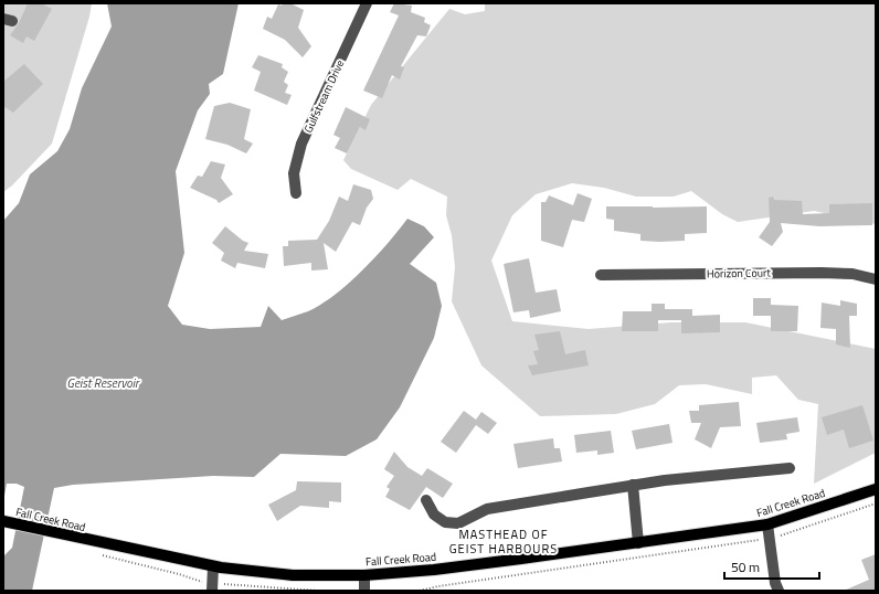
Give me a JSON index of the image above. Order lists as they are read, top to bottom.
{
  "streets": {
    "main road": ["Fall Creek Road"],
    "street": ["Gulfstream Drive", "Horizon Court"]
  },
  "districts": ["MASTHEAD OF GEIST HARBOURS"],
  "water": ["Geist Reservoir"],
  "scale_bar": "50 m"
}
